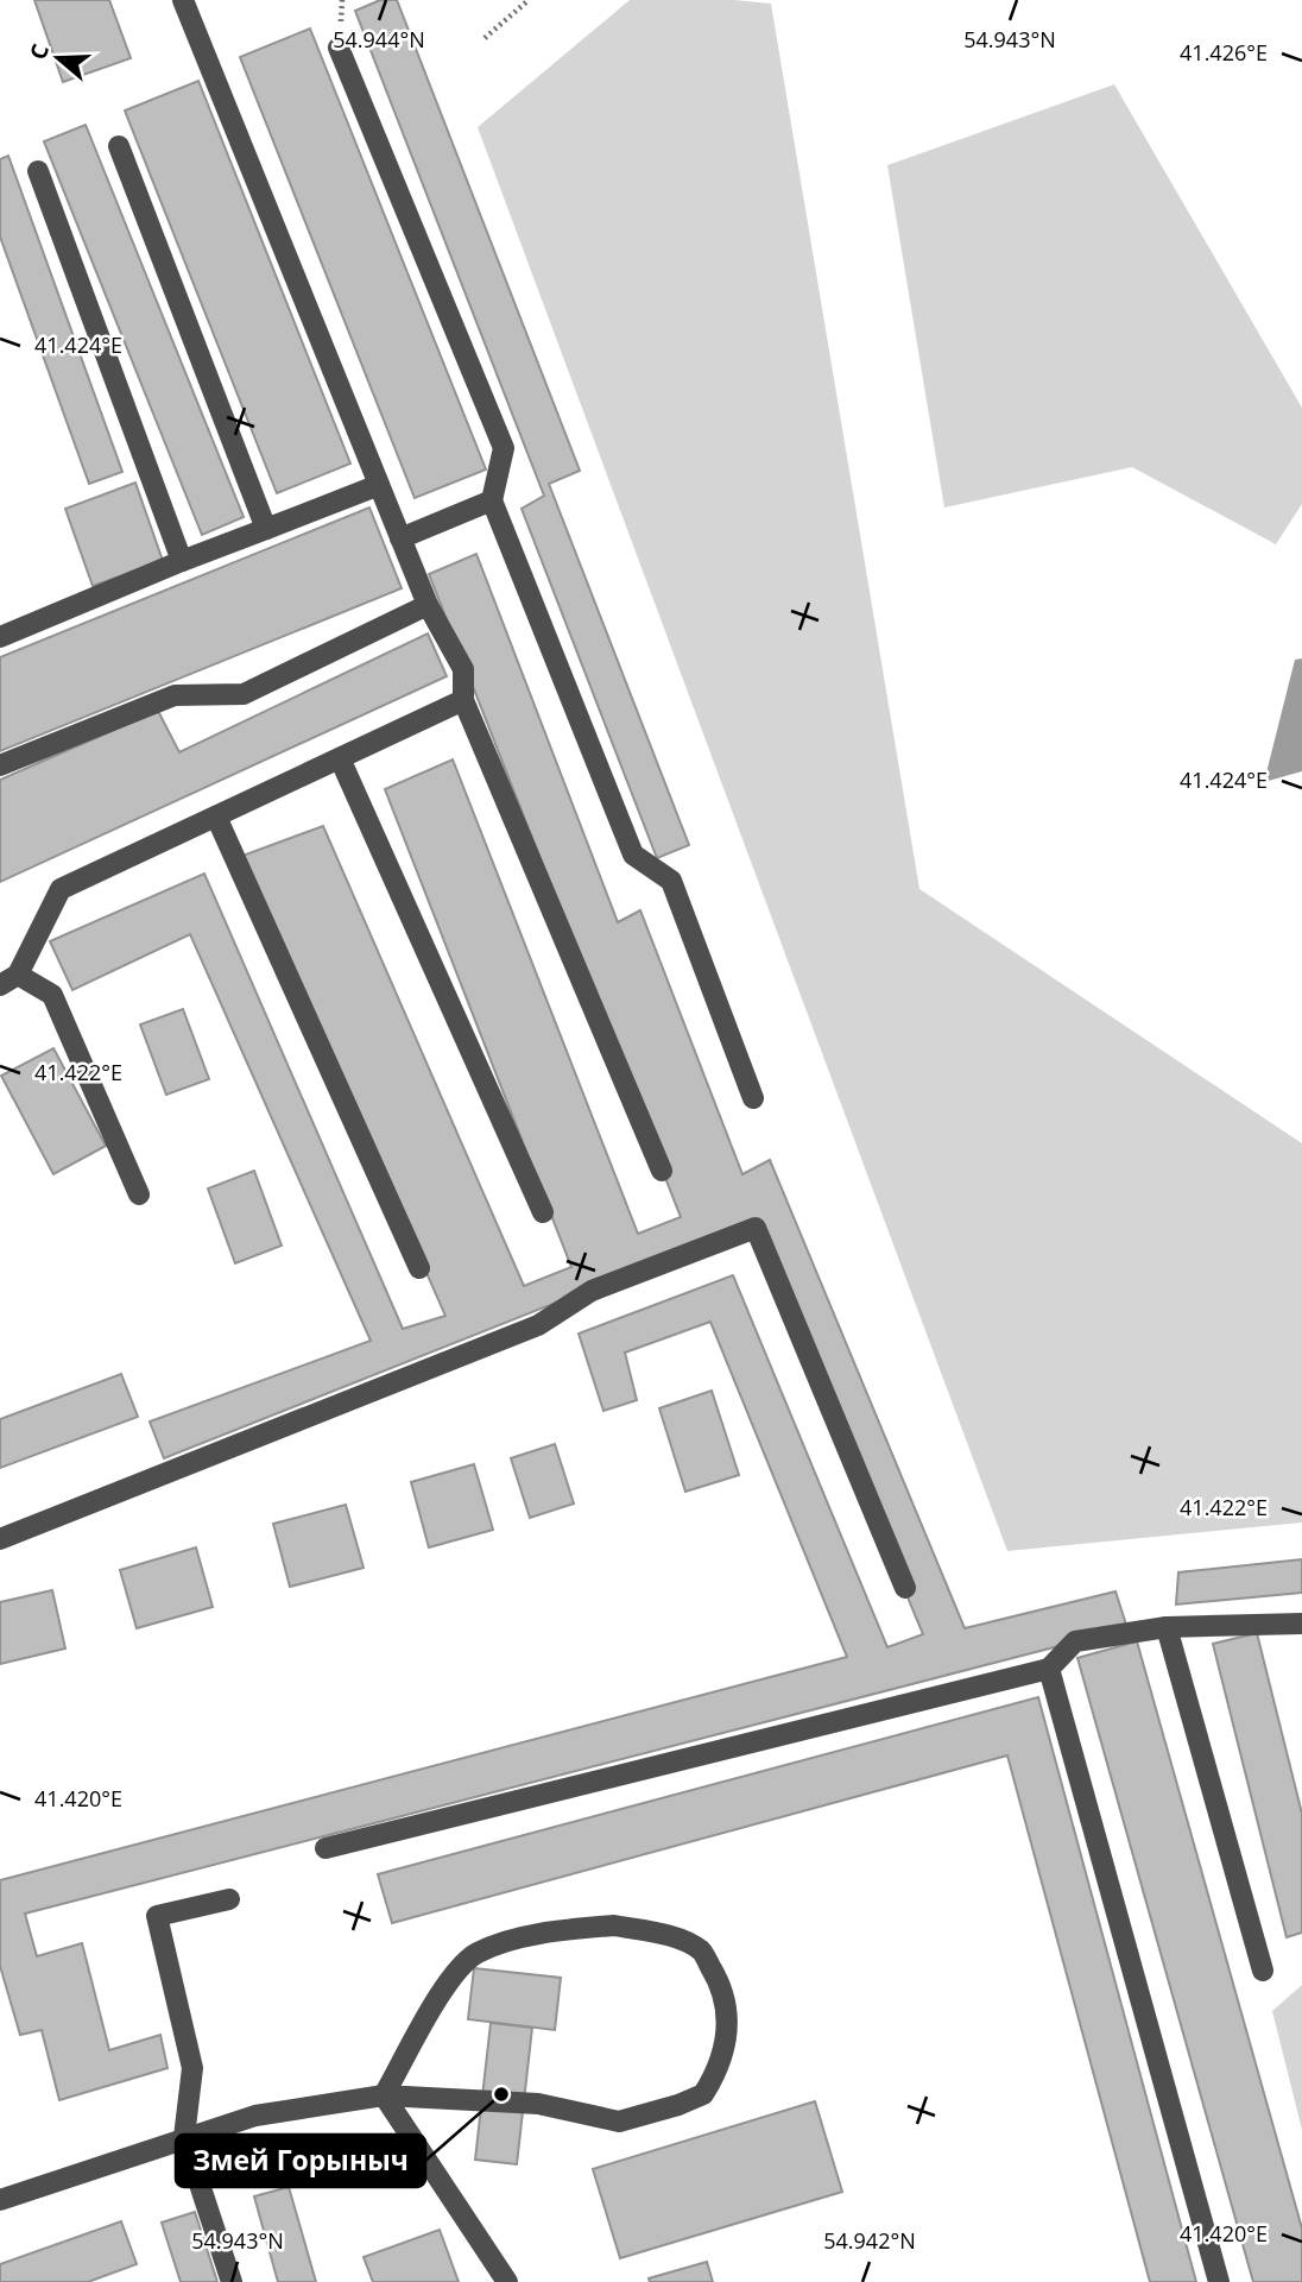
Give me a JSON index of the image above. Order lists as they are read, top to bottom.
{
  "places": ["Змей Горыныч"],
  "north": "left",
  "coordinates": [
    "54.944°N",
    "54.943°N",
    "41.426°E",
    "41.424°E",
    "41.422°E",
    "41.420°E",
    "54.942°N"
  ]
}
